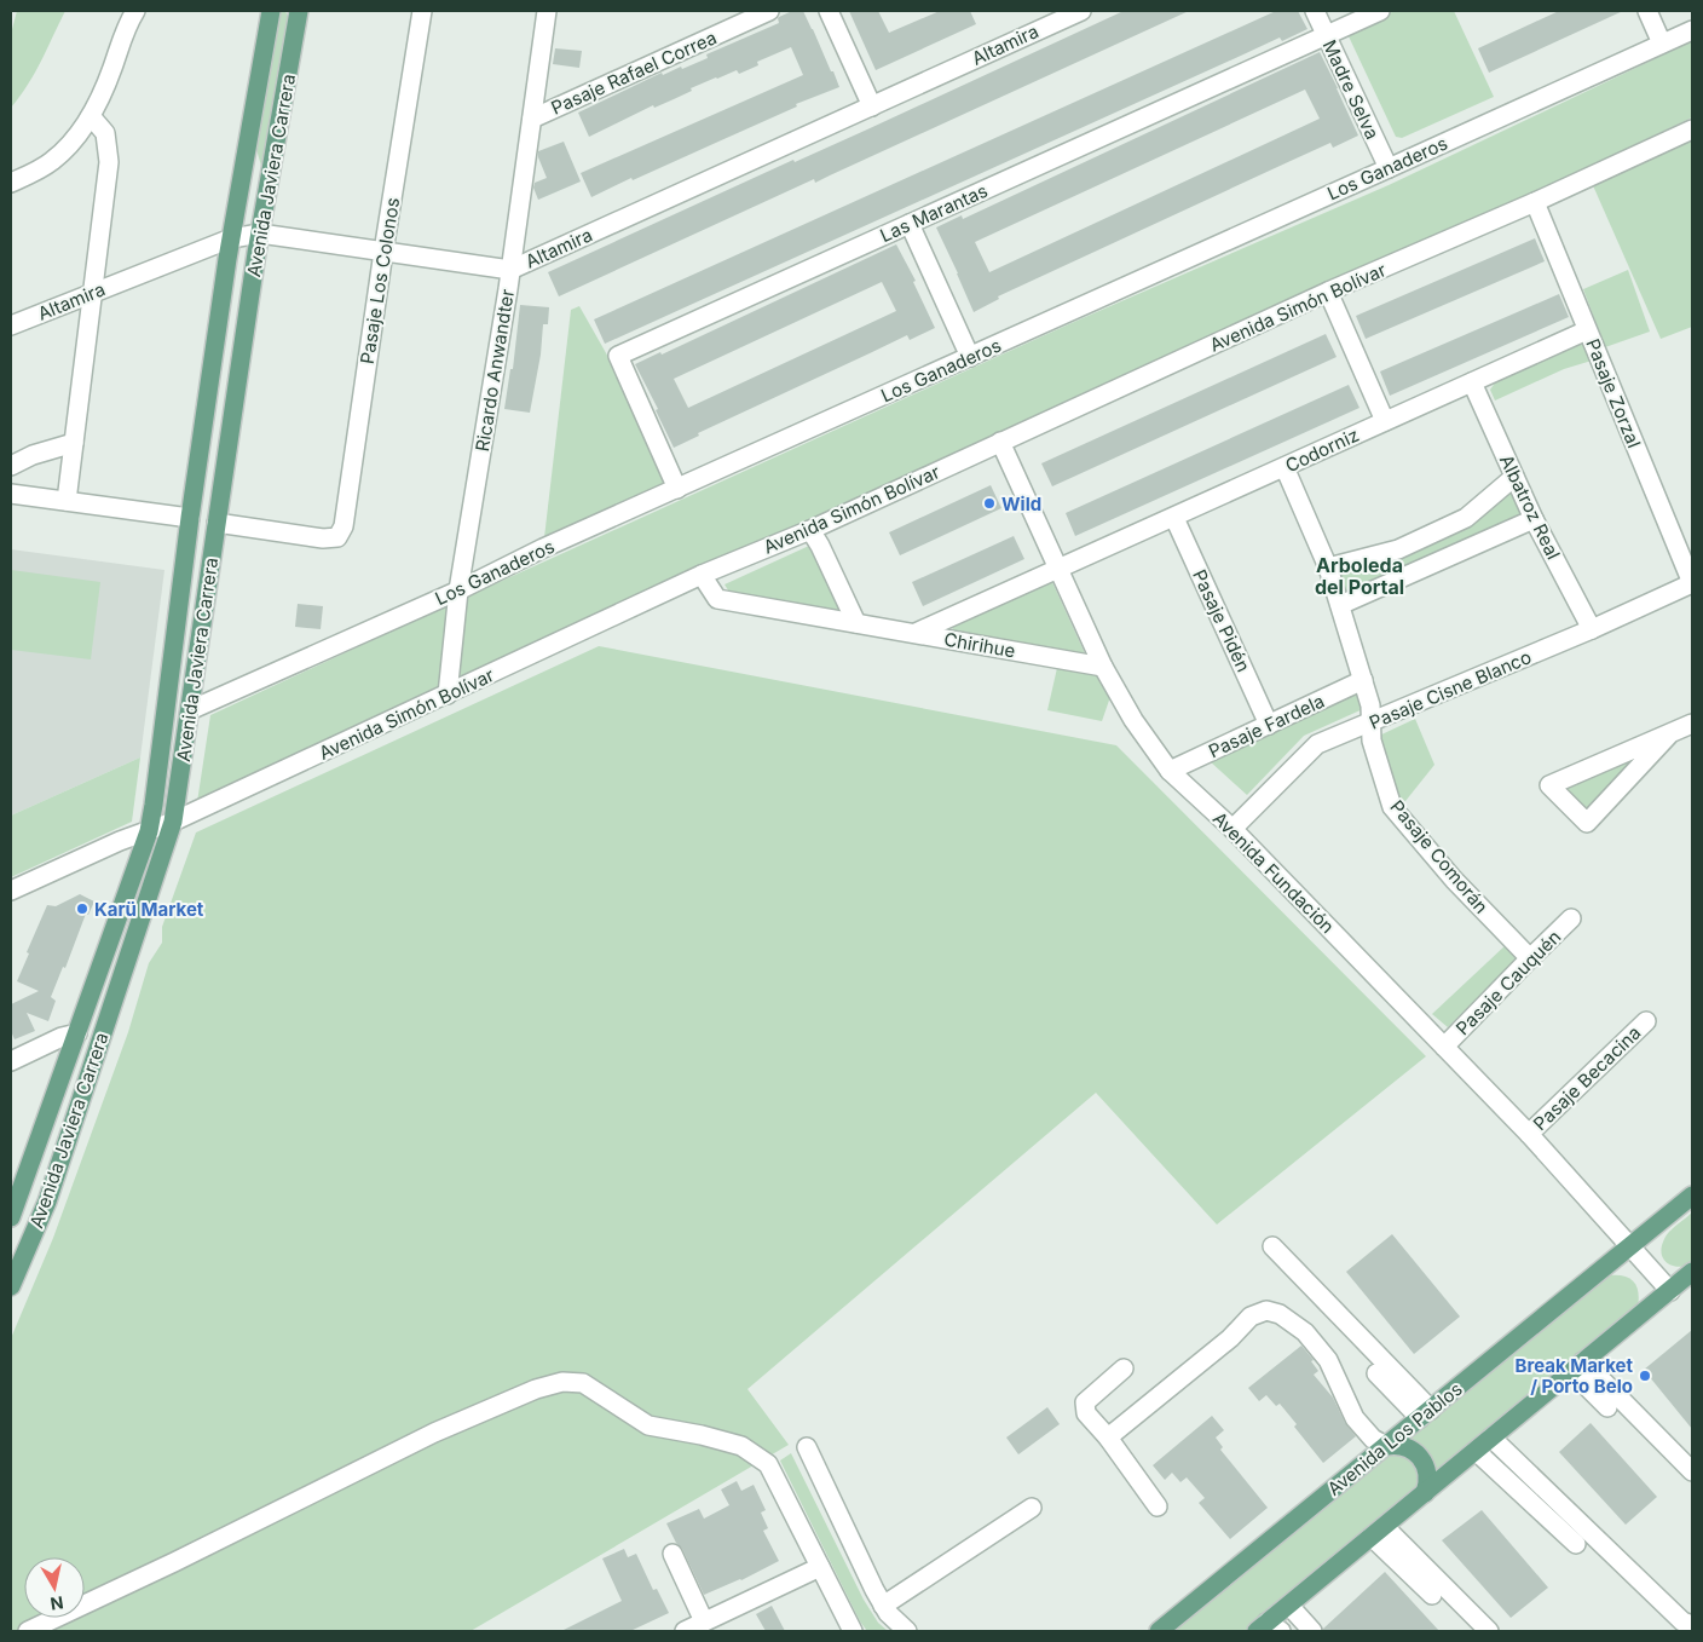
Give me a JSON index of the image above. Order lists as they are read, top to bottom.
{
  "streets": {
    "main road": ["Avenida Javiera Carrera", "Avenida Los Pablos"],
    "street": [
      "Altamira",
      "Pasaje Rafael Correa",
      "Madre Selva",
      "Los Ganaderos",
      "Las Marantas",
      "Pasaje Los Colonos",
      "Avenida Simón Bolívar",
      "Ricardo Anwandter",
      "Pasaje Zorzal",
      "Codorniz",
      "Albatroz Real",
      "Pasaje Pidén",
      "Chirihue",
      "Pasaje Cisne Blanco",
      "Pasaje Fardela",
      "Pasaje Comorán",
      "Avenida Fundación",
      "Pasaje Cauquén",
      "Pasaje Becacina"
    ]
  },
  "crossings": [
    ["Altamira", "Avenida Javiera Carrera"],
    ["Altamira", "Pasaje Los Colonos"],
    ["Altamira", "Ricardo Anwandter"],
    ["Pasaje Rafael Correa", "Ricardo Anwandter"],
    ["Madre Selva", "Los Ganaderos"],
    ["Madre Selva", "Las Marantas"],
    ["Los Ganaderos", "Avenida Javiera Carrera"],
    ["Los Ganaderos", "Las Marantas"],
    ["Los Ganaderos", "Ricardo Anwandter"],
    ["Avenida Javiera Carrera", "Pasaje Los Colonos"],
    ["Avenida Javiera Carrera", "Avenida Simón Bolívar"],
    ["Avenida Simón Bolívar", "Ricardo Anwandter"],
    ["Avenida Simón Bolívar", "Pasaje Zorzal"],
    ["Avenida Simón Bolívar", "Chirihue"],
    ["Avenida Simón Bolívar", "Avenida Fundación"],
    ["Pasaje Zorzal", "Codorniz"],
    ["Pasaje Zorzal", "Pasaje Cisne Blanco"],
    ["Codorniz", "Albatroz Real"],
    ["Codorniz", "Pasaje Pidén"],
    ["Codorniz", "Chirihue"],
    ["Codorniz", "Pasaje Comorán"],
    ["Codorniz", "Avenida Fundación"],
    ["Albatroz Real", "Pasaje Cisne Blanco"],
    ["Pasaje Pidén", "Pasaje Fardela"],
    ["Chirihue", "Avenida Fundación"],
    ["Pasaje Cisne Blanco", "Pasaje Comorán"],
    ["Pasaje Cisne Blanco", "Avenida Fundación"],
    ["Pasaje Fardela", "Pasaje Comorán"],
    ["Pasaje Fardela", "Avenida Fundación"],
    ["Pasaje Comorán", "Pasaje Cauquén"],
    ["Avenida Fundación", "Pasaje Cauquén"],
    ["Avenida Fundación", "Pasaje Becacina"],
    ["Avenida Fundación", "Avenida Los Pablos"]
  ],
  "districts": ["Arboleda del Portal"],
  "places": ["Wild", "Karü Market", "Break Market / Porto Belo"],
  "north": "bottom"
}
